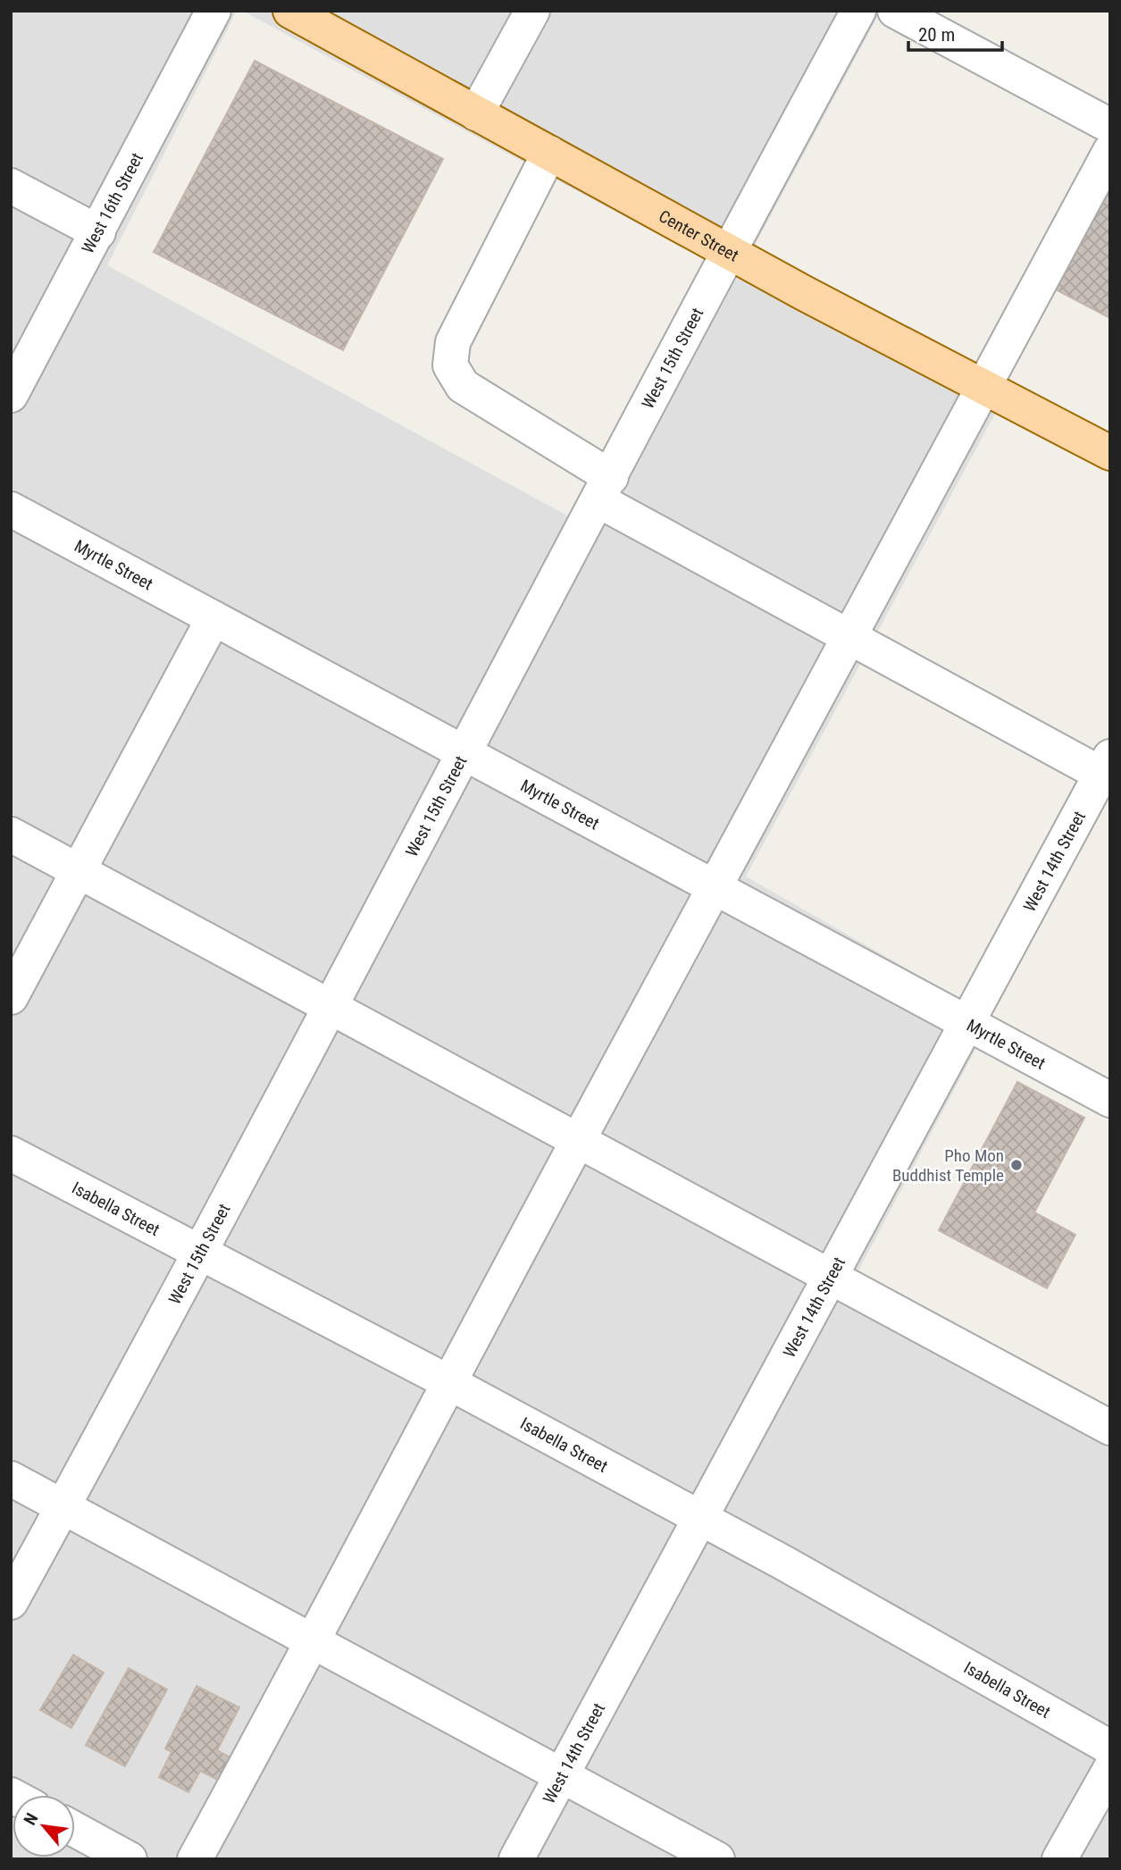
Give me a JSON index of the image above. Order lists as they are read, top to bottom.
{
  "streets": {
    "main road": ["Center Street"],
    "street": [
      "West 16th Street",
      "West 15th Street",
      "Myrtle Street",
      "West 14th Street",
      "Isabella Street"
    ]
  },
  "crossings": [
    ["Center Street", "West 15th Street"],
    ["West 15th Street", "Myrtle Street"],
    ["West 15th Street", "Isabella Street"],
    ["Myrtle Street", "West 14th Street"],
    ["West 14th Street", "Isabella Street"]
  ],
  "places": ["Pho Mon Buddhist Temple"],
  "scale_bar": "20 m",
  "north": "top left"
}
